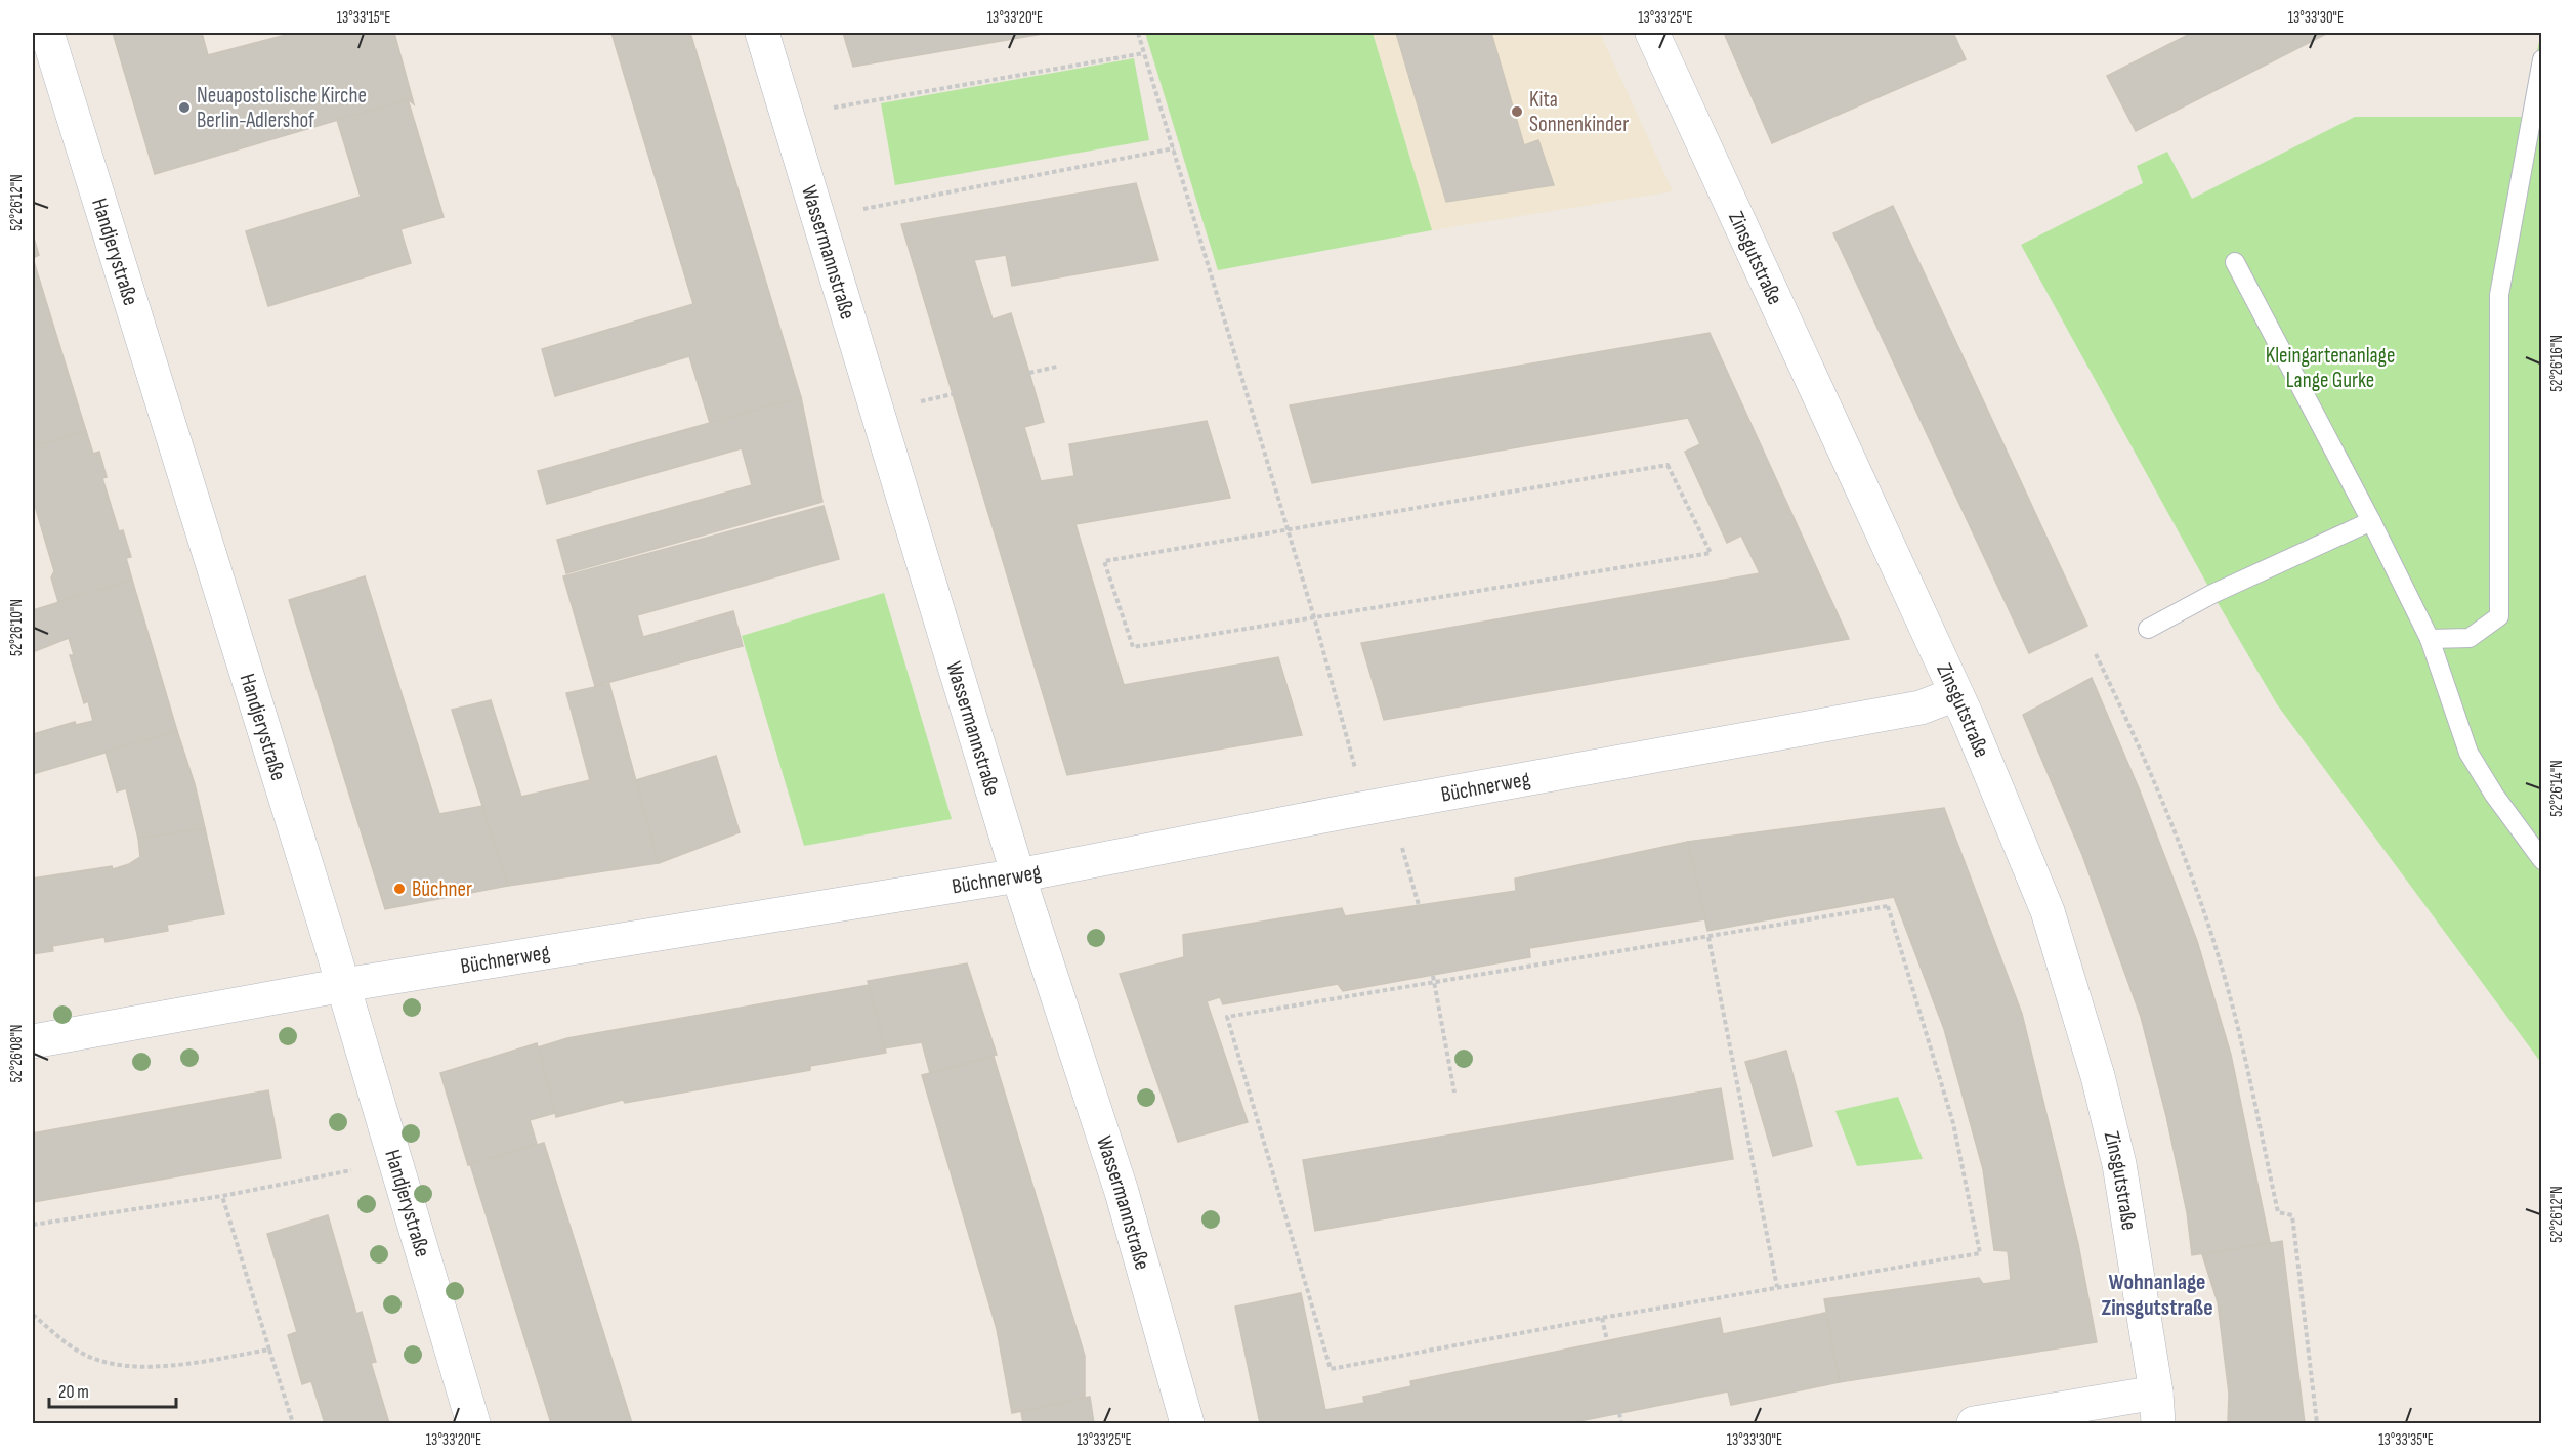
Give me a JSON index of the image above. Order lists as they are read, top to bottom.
{
  "streets": {
    "street": [
      "Handjerystraße",
      "Wassermannstraße",
      "Zinsgutstraße",
      "Büchnerweg"
    ]
  },
  "crossings": [
    ["Handjerystraße", "Büchnerweg"],
    ["Wassermannstraße", "Büchnerweg"],
    ["Zinsgutstraße", "Büchnerweg"]
  ],
  "districts": ["Wohnanlage Zinsgutstraße"],
  "parks": ["Kleingartenanlage Lange Gurke"],
  "places": ["Neuapostolische Kirche Berlin-Adlershof", "Kita Sonnenkinder", "Büchner"],
  "scale_bar": "20 m",
  "coordinates": [
    "13°33'15\"E",
    "13°33'20\"E",
    "13°33'25\"E",
    "13°33'30\"E",
    "52°26'12\"N",
    "52°26'16\"N",
    "52°26'10\"N",
    "52°26'14\"N",
    "52°26'08\"N",
    "13°33'35\"E"
  ]
}
